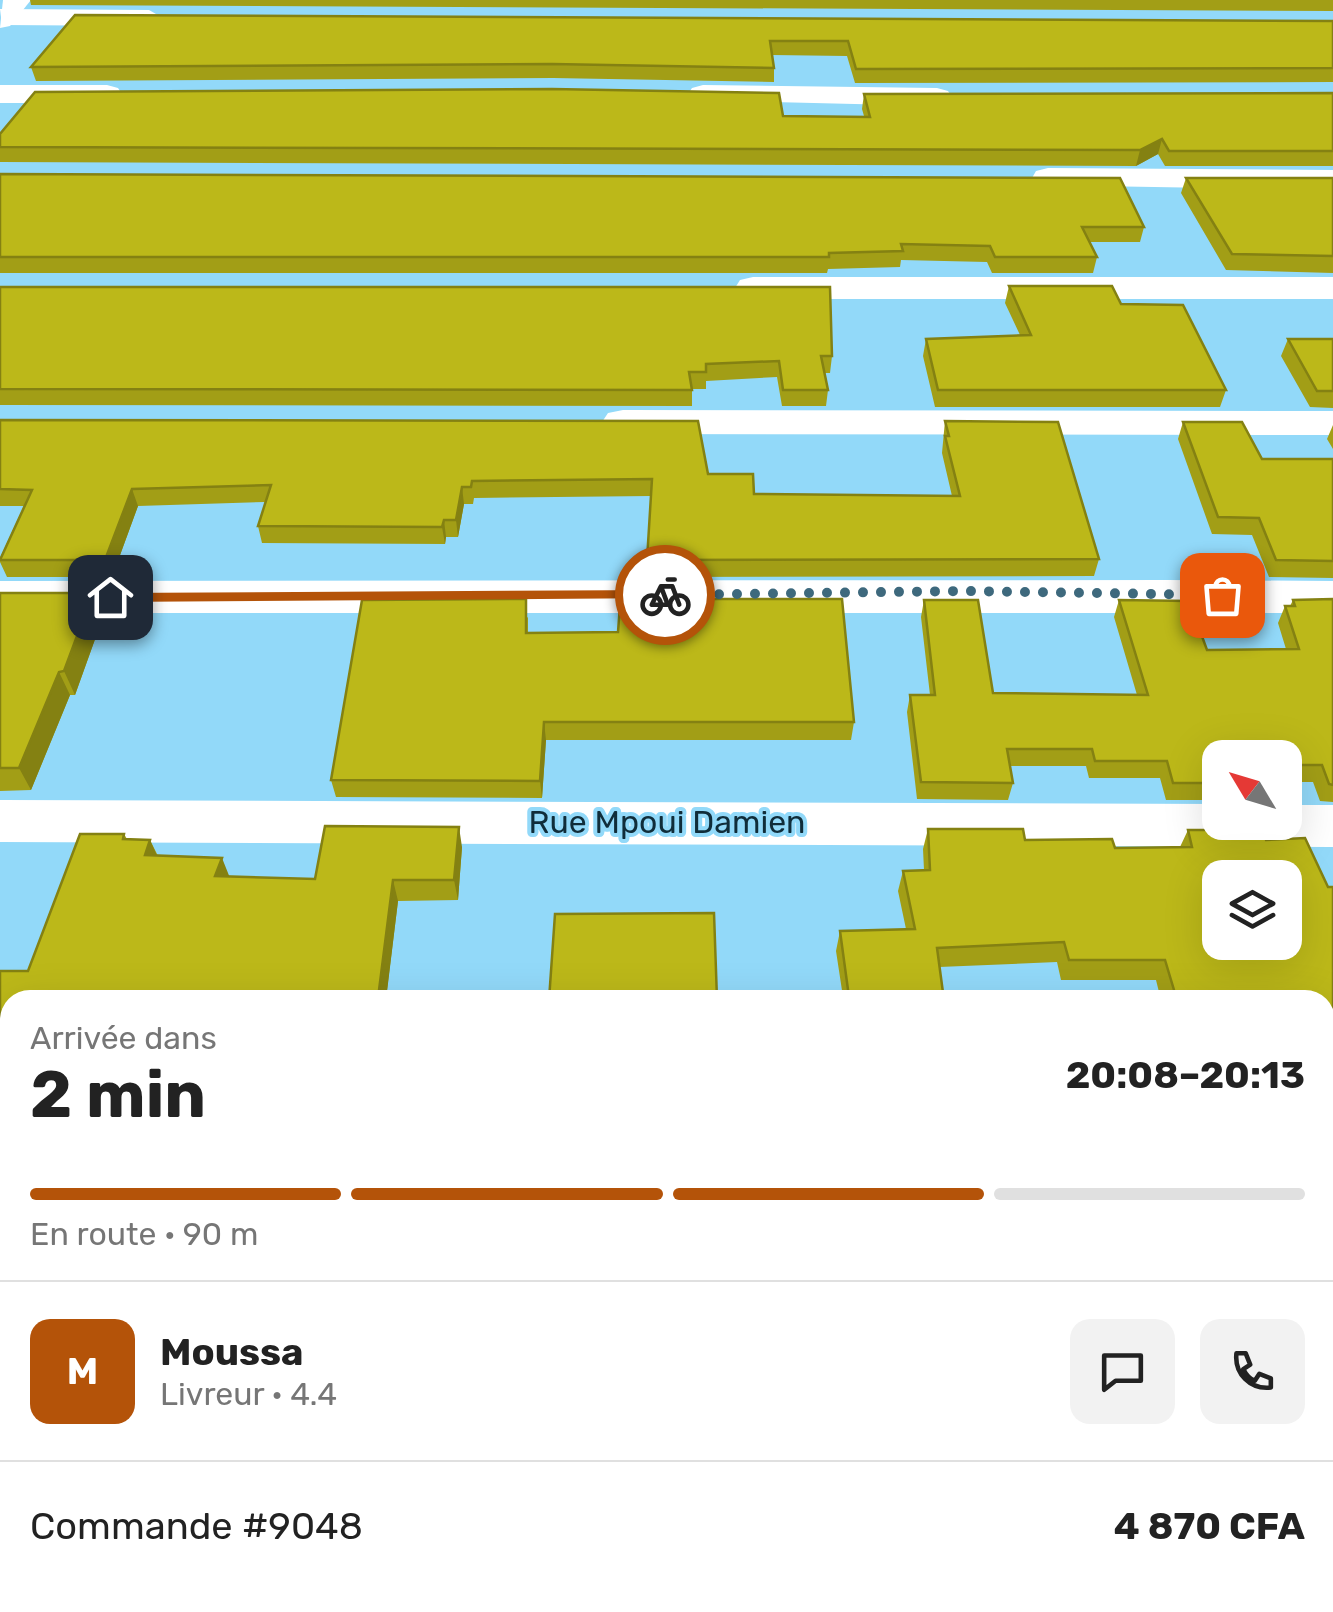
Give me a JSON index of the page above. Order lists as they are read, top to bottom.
{
  "streets": {
    "street": ["Rue Mpoui Damien"]
  },
  "north": "top left",
  "page": {
    "heading": ["2 min", "Arrivée dans", "20:08–20:13"],
    "panel": [
      "Moussa",
      "Livreur · 4.4",
      "Commande #9048",
      "4 870 CFA"
    ],
    "bar": "En route · 90 m",
    "round": "M"
  }
}
